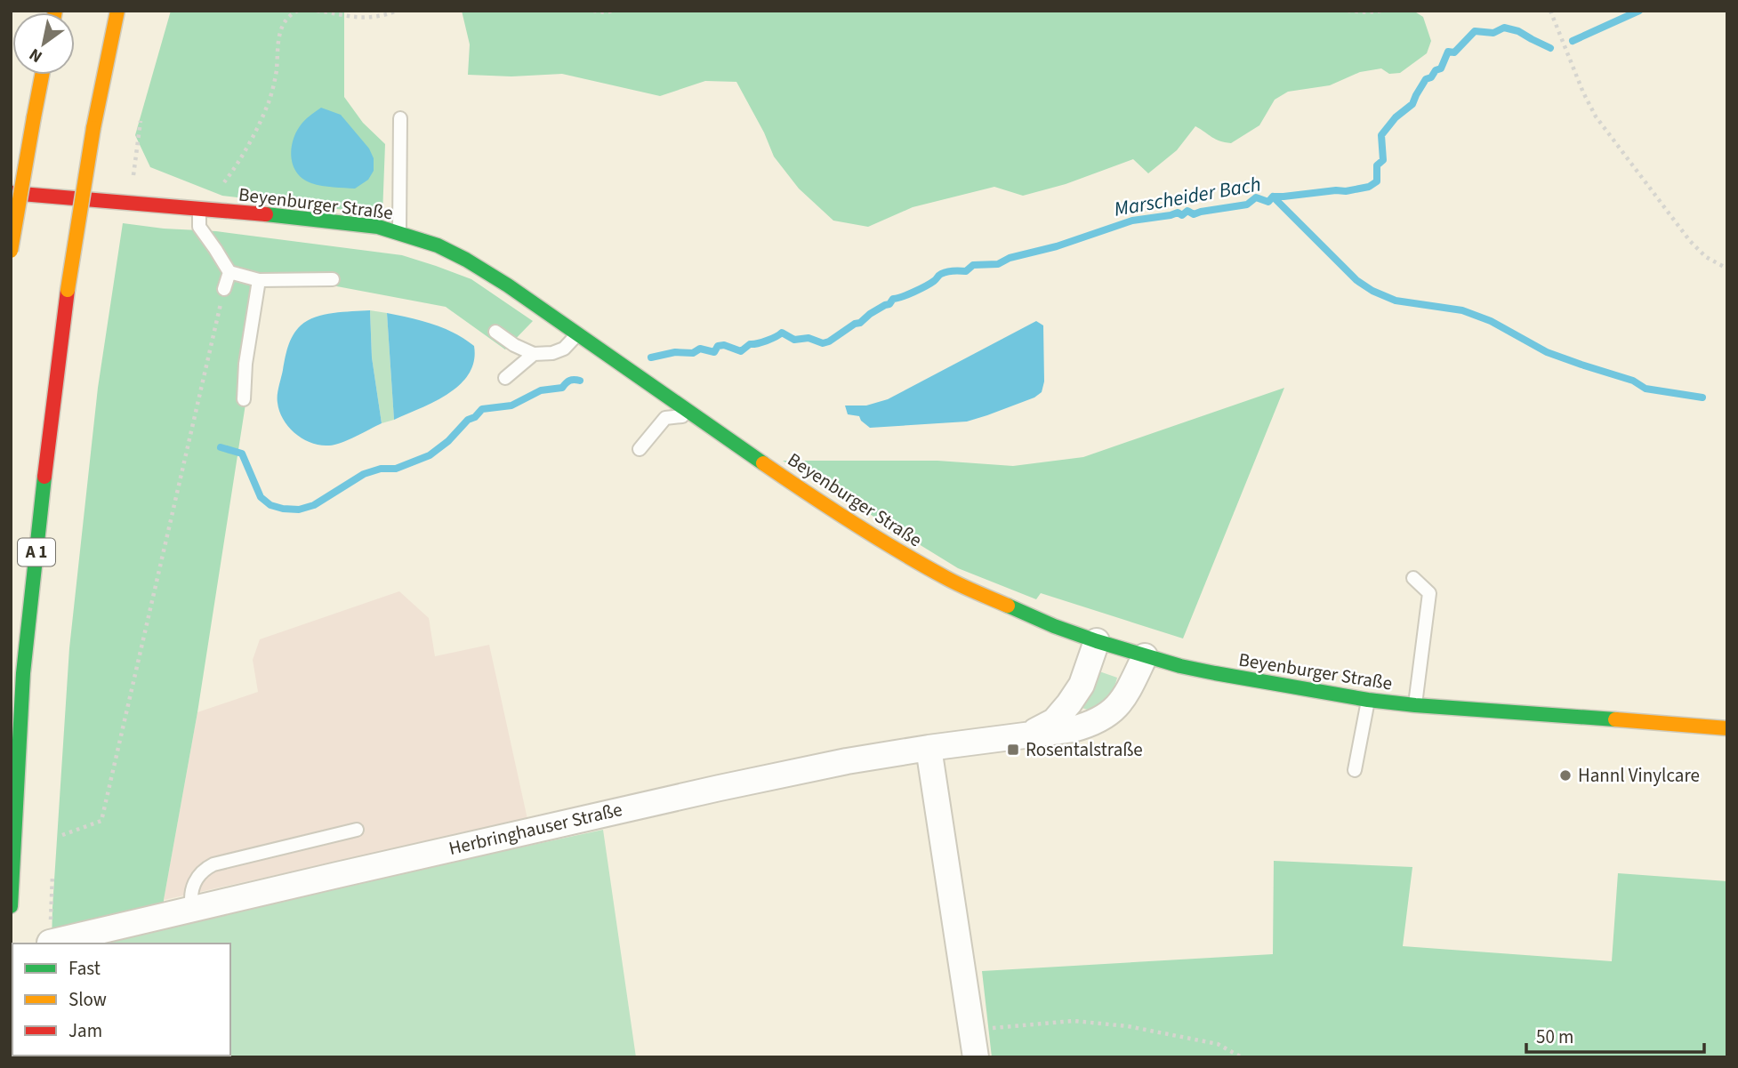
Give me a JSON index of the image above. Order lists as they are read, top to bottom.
{
  "streets": {
    "main road": ["Beyenburger Straße", "A 1"],
    "street": ["Herbringhauser Straße"]
  },
  "crossings": [
    ["Beyenburger Straße", "Herbringhauser Straße"]
  ],
  "water": ["Marscheider Bach"],
  "places": {
    "transit": ["Rosentalstraße"],
    "other": ["Hannl Vinylcare"]
  },
  "legend": ["Fast", "Slow", "Jam"],
  "scale_bar": "50 m",
  "north": "bottom left"
}
